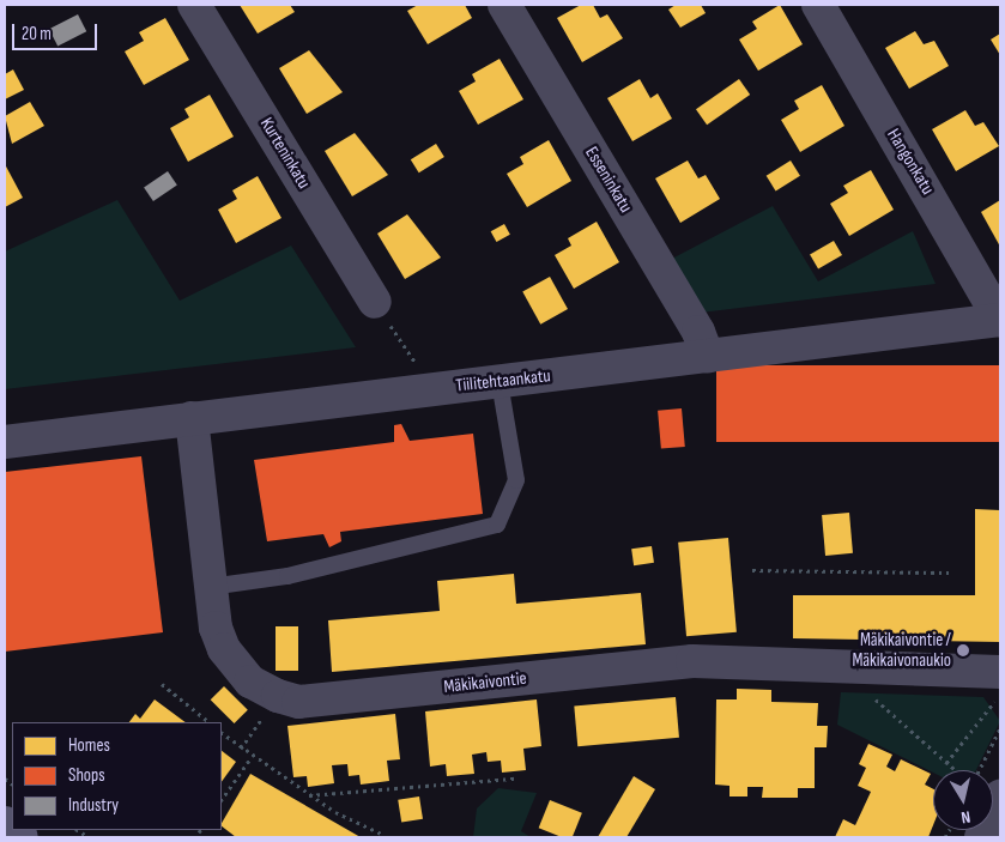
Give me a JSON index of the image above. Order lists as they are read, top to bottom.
{
  "streets": {
    "street": [
      "Kurteninkatu",
      "Hangonkatu",
      "Esseninkatu",
      "Tiilitehtaankatu",
      "Mäkikaivontie"
    ]
  },
  "crossings": [
    ["Hangonkatu", "Tiilitehtaankatu"],
    ["Esseninkatu", "Tiilitehtaankatu"],
    ["Tiilitehtaankatu", "Mäkikaivontie"]
  ],
  "places": ["Mäkikaivontie / Mäkikaivonaukio"],
  "legend": ["Homes", "Shops", "Industry"],
  "scale_bar": "20 m",
  "north": "bottom"
}
